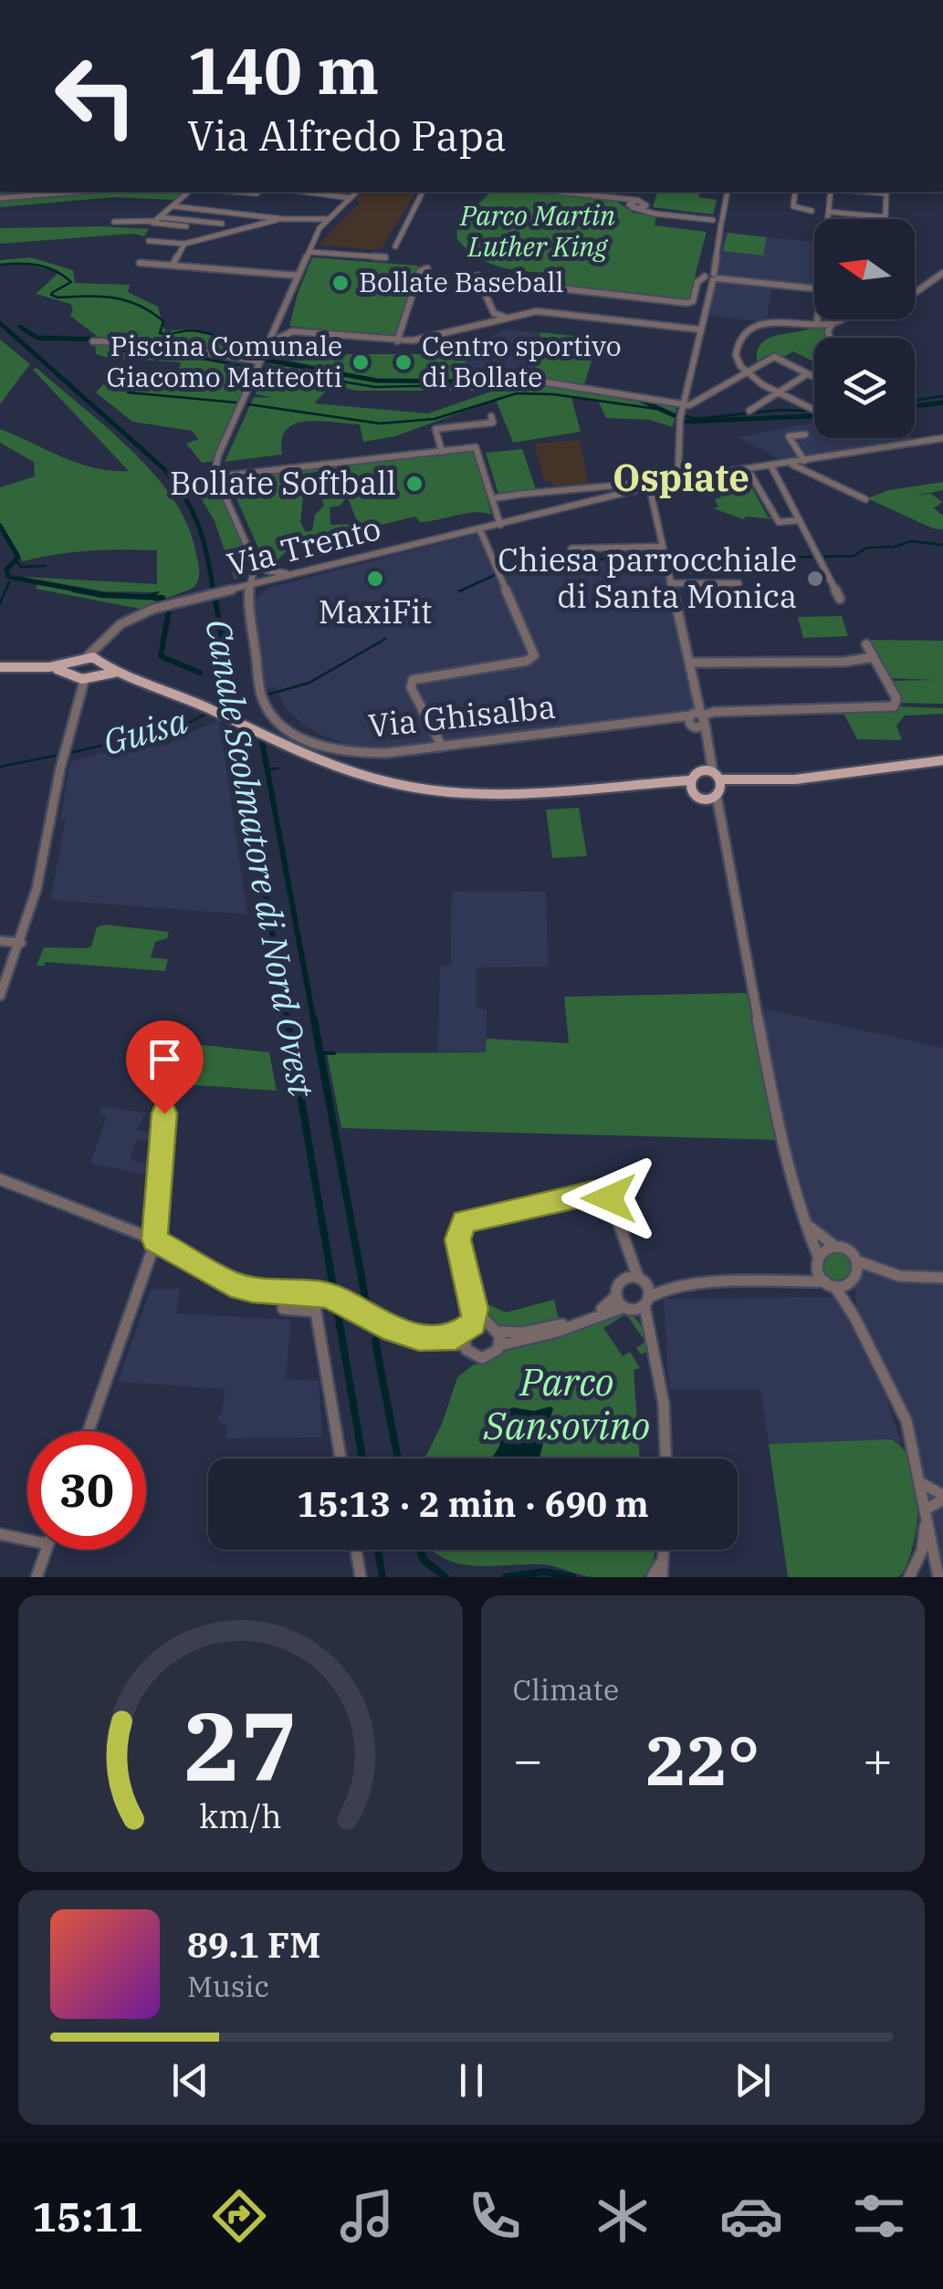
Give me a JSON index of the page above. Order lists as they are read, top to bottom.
{
  "streets": {
    "street": ["Via Trento", "Via Ghisalba"]
  },
  "crossings": [
    ["Via Trento", "Via Ghisalba"]
  ],
  "districts": ["Ospiate"],
  "water": ["Guisa", "Canale Scolmatore di Nord Ovest"],
  "parks": ["Parco Martin Luther King", "Parco Sansovino"],
  "places": [
    "Bollate Baseball",
    "Piscina Comunale Giacomo Matteotti",
    "Centro sportivo di Bollate",
    "Bollate Softball",
    "MaxiFit",
    "Chiesa parrocchiale di Santa Monica"
  ],
  "north": "left",
  "page": {
    "turn": ["140 m", "Via Alfredo Papa"],
    "limit": "30",
    "trip": "15:13 · 2 min · 690 m",
    "tile": "Climate",
    "heat": ["−", "22°", "+"],
    "song": ["89.1 FM", "Music"],
    "tabs": "15:11",
    "gauge": ["27", "km/h"]
  }
}
